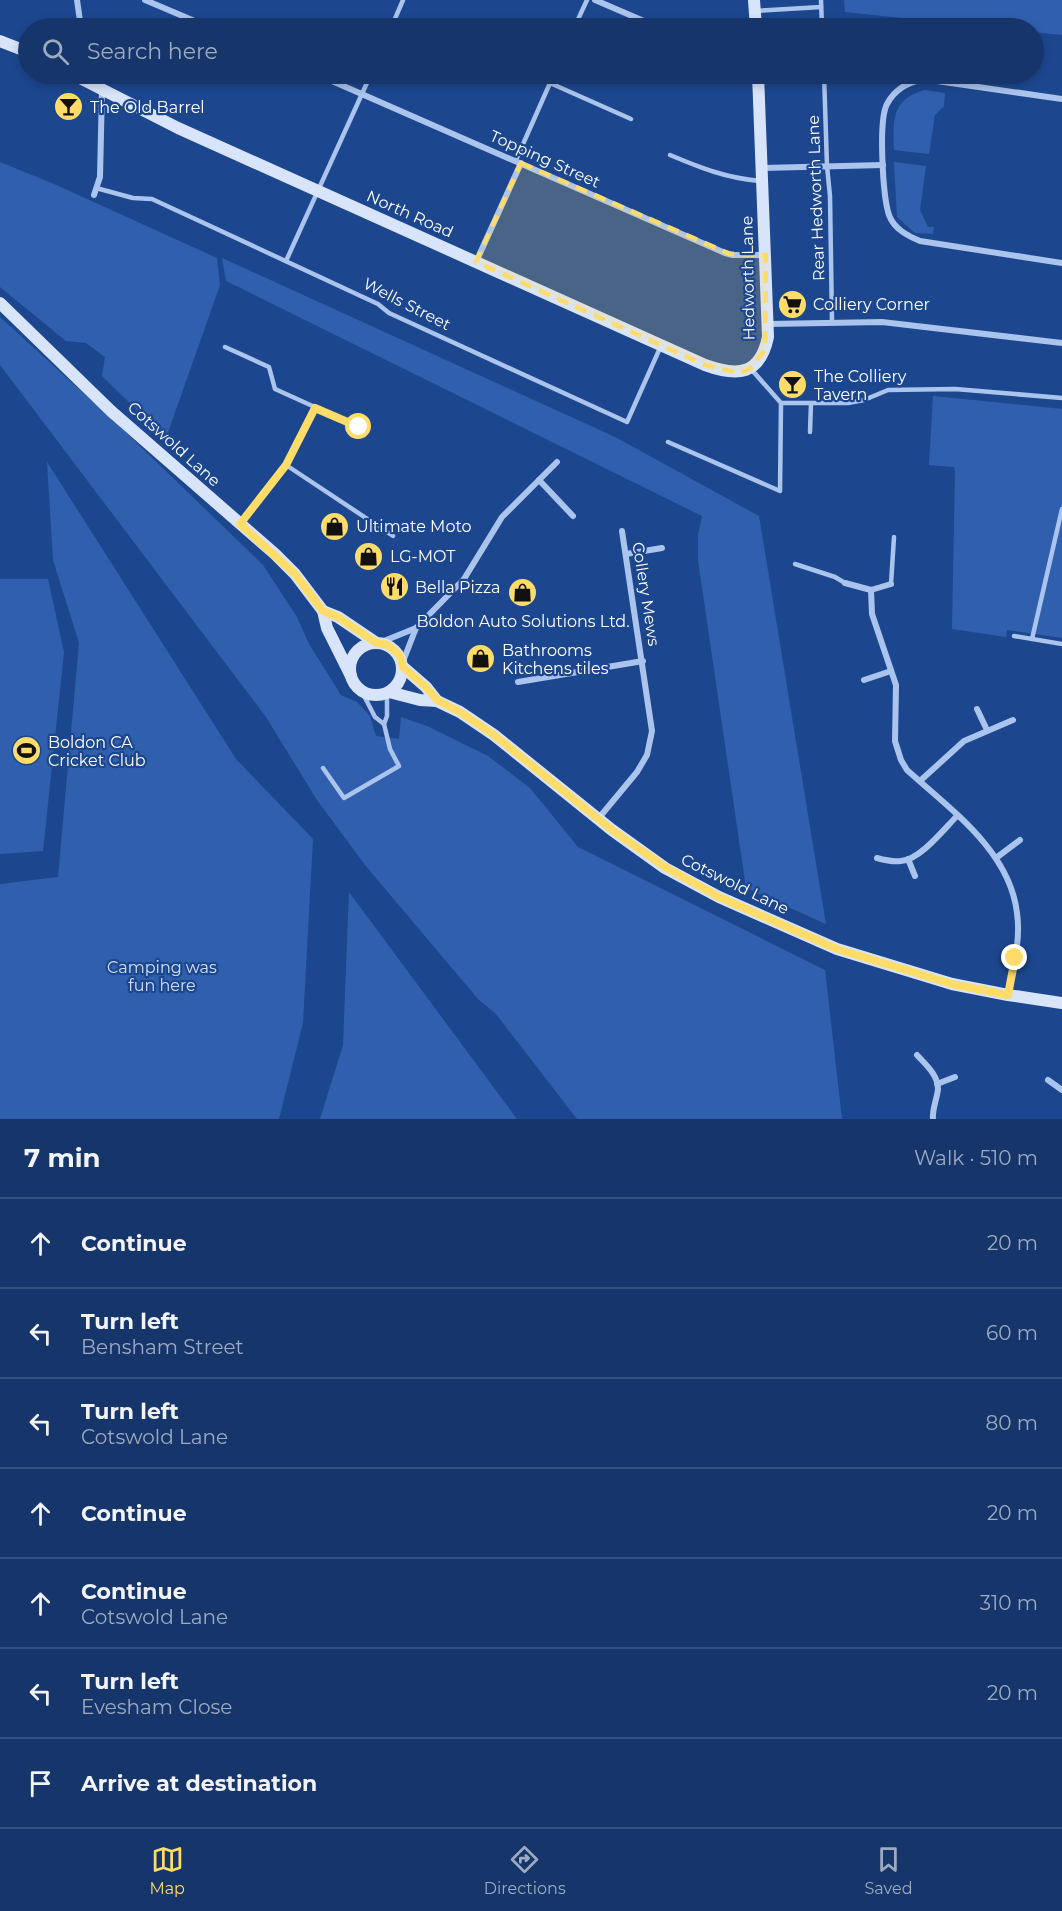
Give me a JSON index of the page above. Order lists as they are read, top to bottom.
{
  "streets": {
    "street": [
      "Topping Street",
      "North Road",
      "Hedworth Lane",
      "Cotswold Lane",
      "Collery Mews"
    ],
    "lane": ["Rear Hedworth Lane", "Wells Street"]
  },
  "crossings": [
    ["Topping Street", "Hedworth Lane"],
    ["North Road", "Hedworth Lane"],
    ["North Road", "Wells Street"],
    ["Cotswold Lane", "Collery Mews"]
  ],
  "parks": ["Camping was fun here"],
  "places": {
    "bar": ["The Old Barrel", "The Colliery Tavern"],
    "supermarket": ["Colliery Corner"],
    "shop": [
      "Ultimate Moto",
      "LG-MOT",
      "Boldon Auto Solutions Ltd.",
      "Bathrooms Kitchens tiles"
    ],
    "restaurant": ["Bella Pizza"],
    "sports": ["Boldon CA Cricket Club"]
  },
  "page": {
    "search": "Search here",
    "heading": ["7 min", "Walk · 510 m"],
    "list": [
      ["Continue", "20 m"],
      ["Turn left", "Bensham Street", "60 m"],
      ["Turn left", "Cotswold Lane", "80 m"],
      ["Continue", "20 m"],
      ["Continue", "Cotswold Lane", "310 m"],
      ["Turn left", "Evesham Close", "20 m"],
      "Arrive at destination"
    ],
    "nav": ["Map", "Directions", "Saved"]
  }
}
